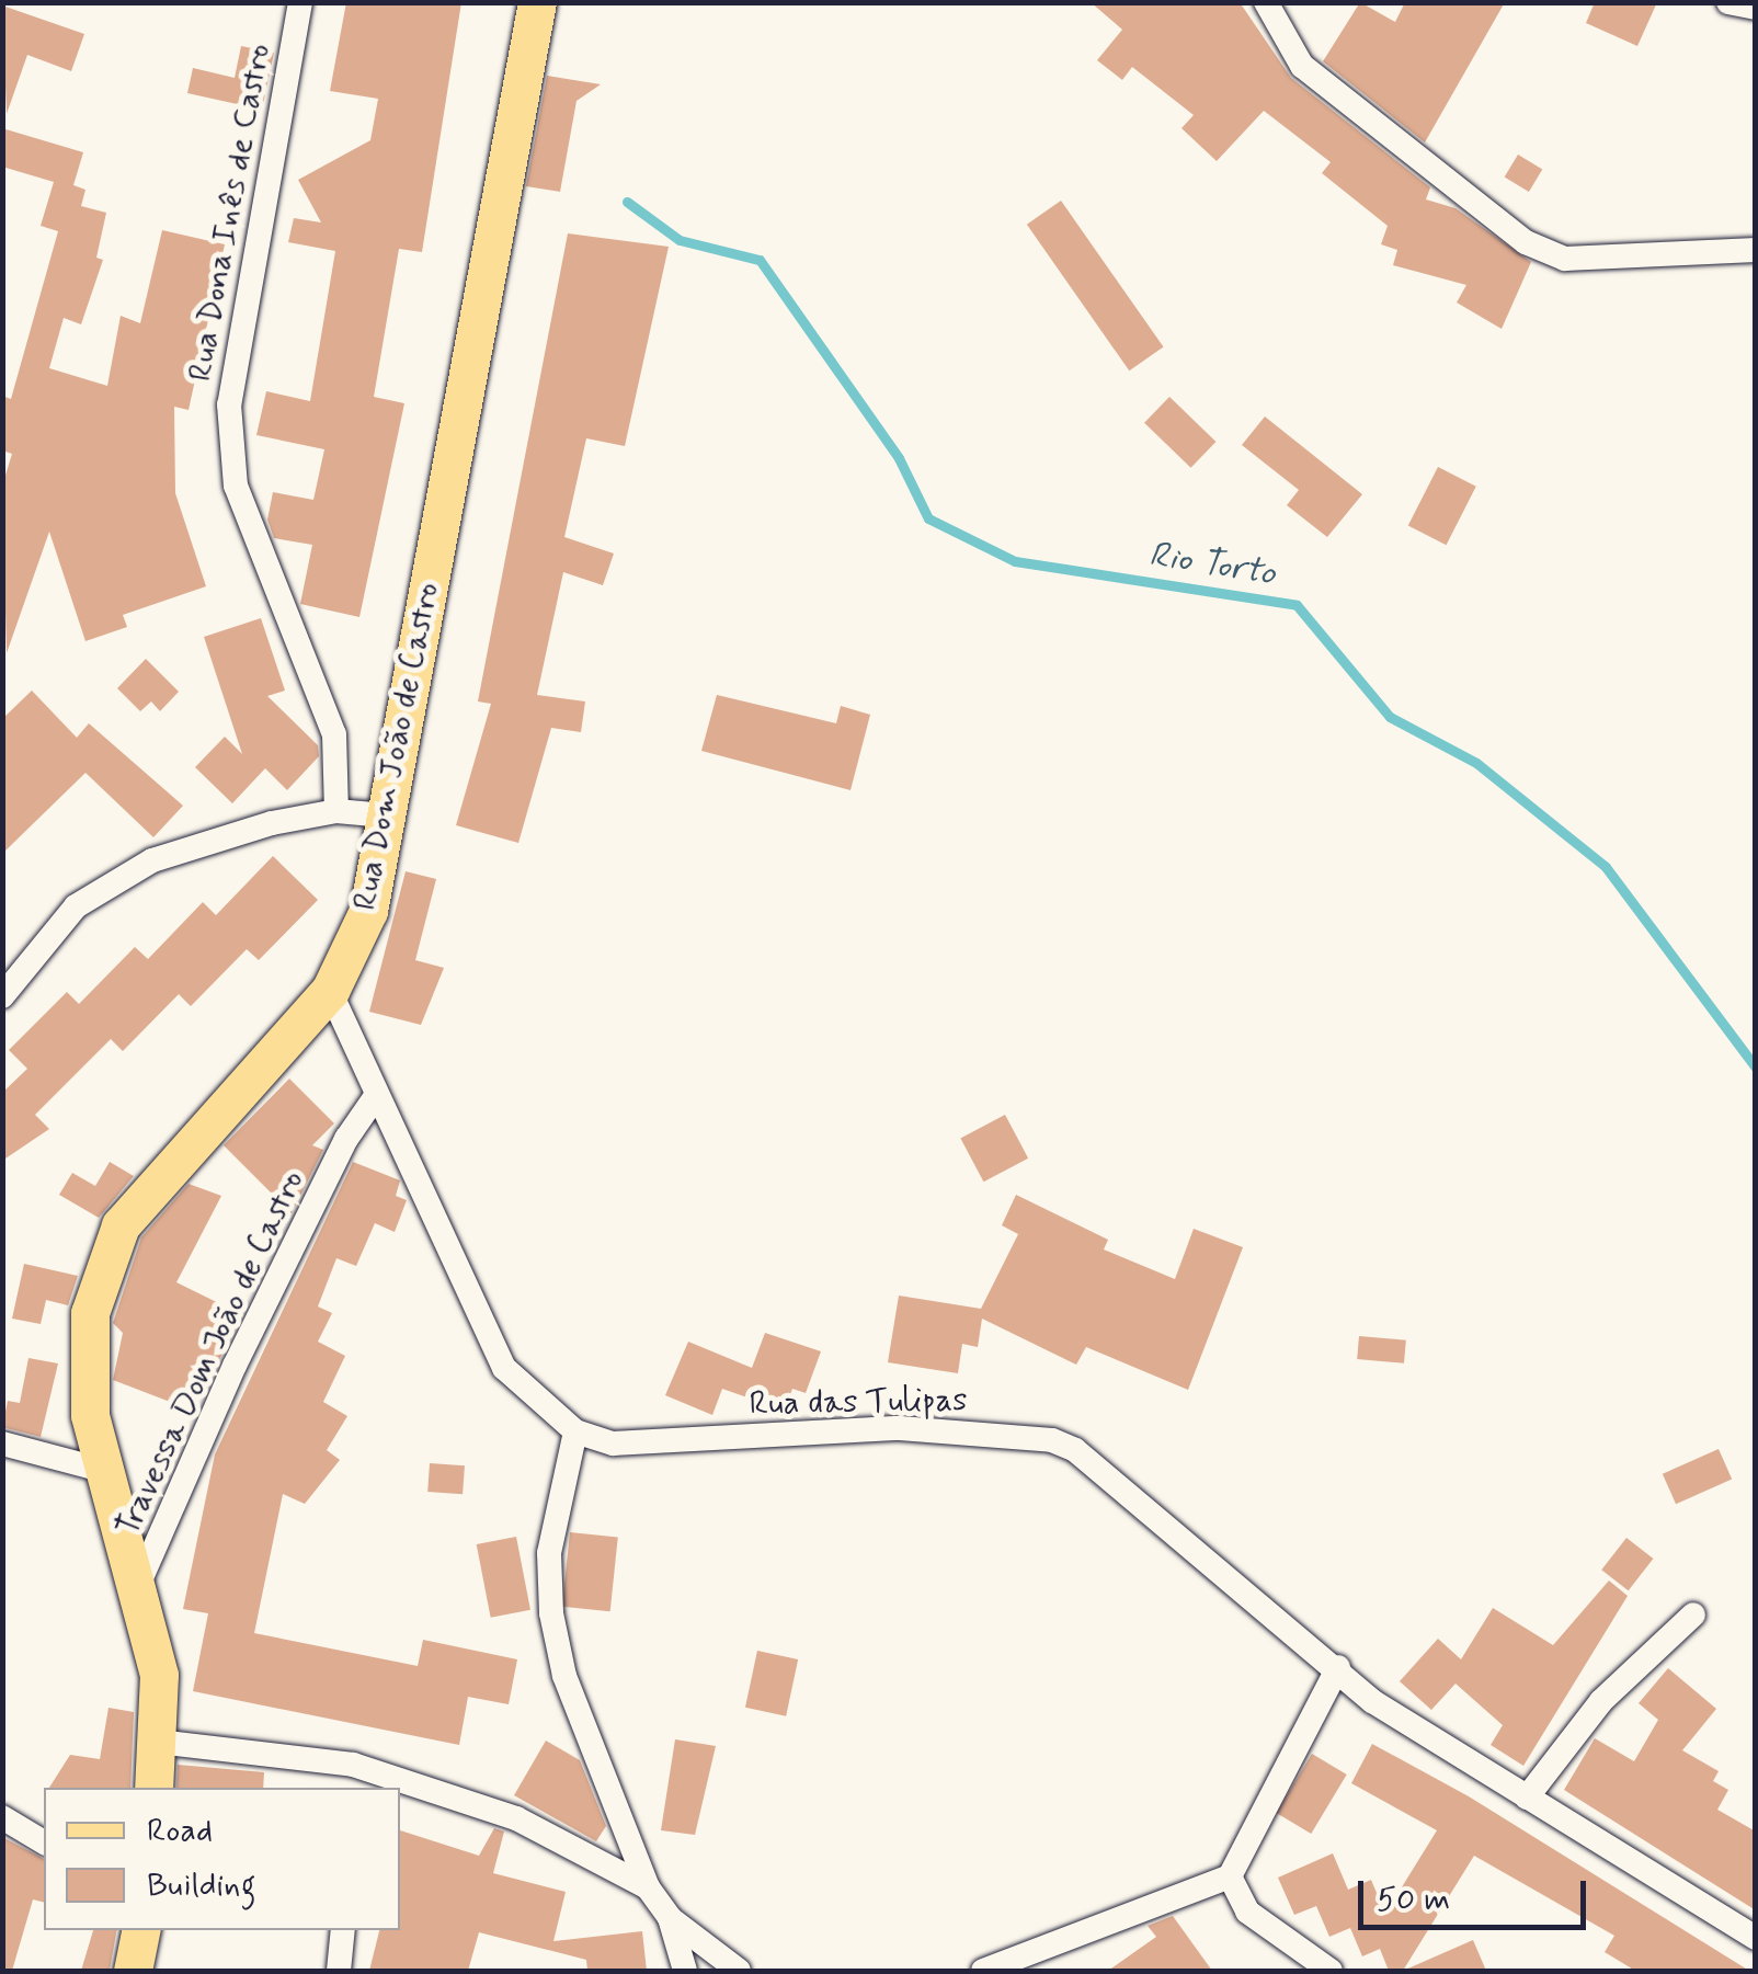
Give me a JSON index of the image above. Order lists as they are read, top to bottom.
{
  "streets": {
    "main road": ["Rua Dom João de Castro"],
    "street": ["Rua Dona Inês de Castro", "Travessa Dom João de Castro", "Rua das Tulipas"]
  },
  "crossings": [
    ["Rua Dom João de Castro", "Travessa Dom João de Castro"],
    ["Rua Dom João de Castro", "Rua das Tulipas"],
    ["Travessa Dom João de Castro", "Rua das Tulipas"]
  ],
  "water": ["Rio Torto"],
  "legend": ["Road", "Building"],
  "scale_bar": "50 m"
}
